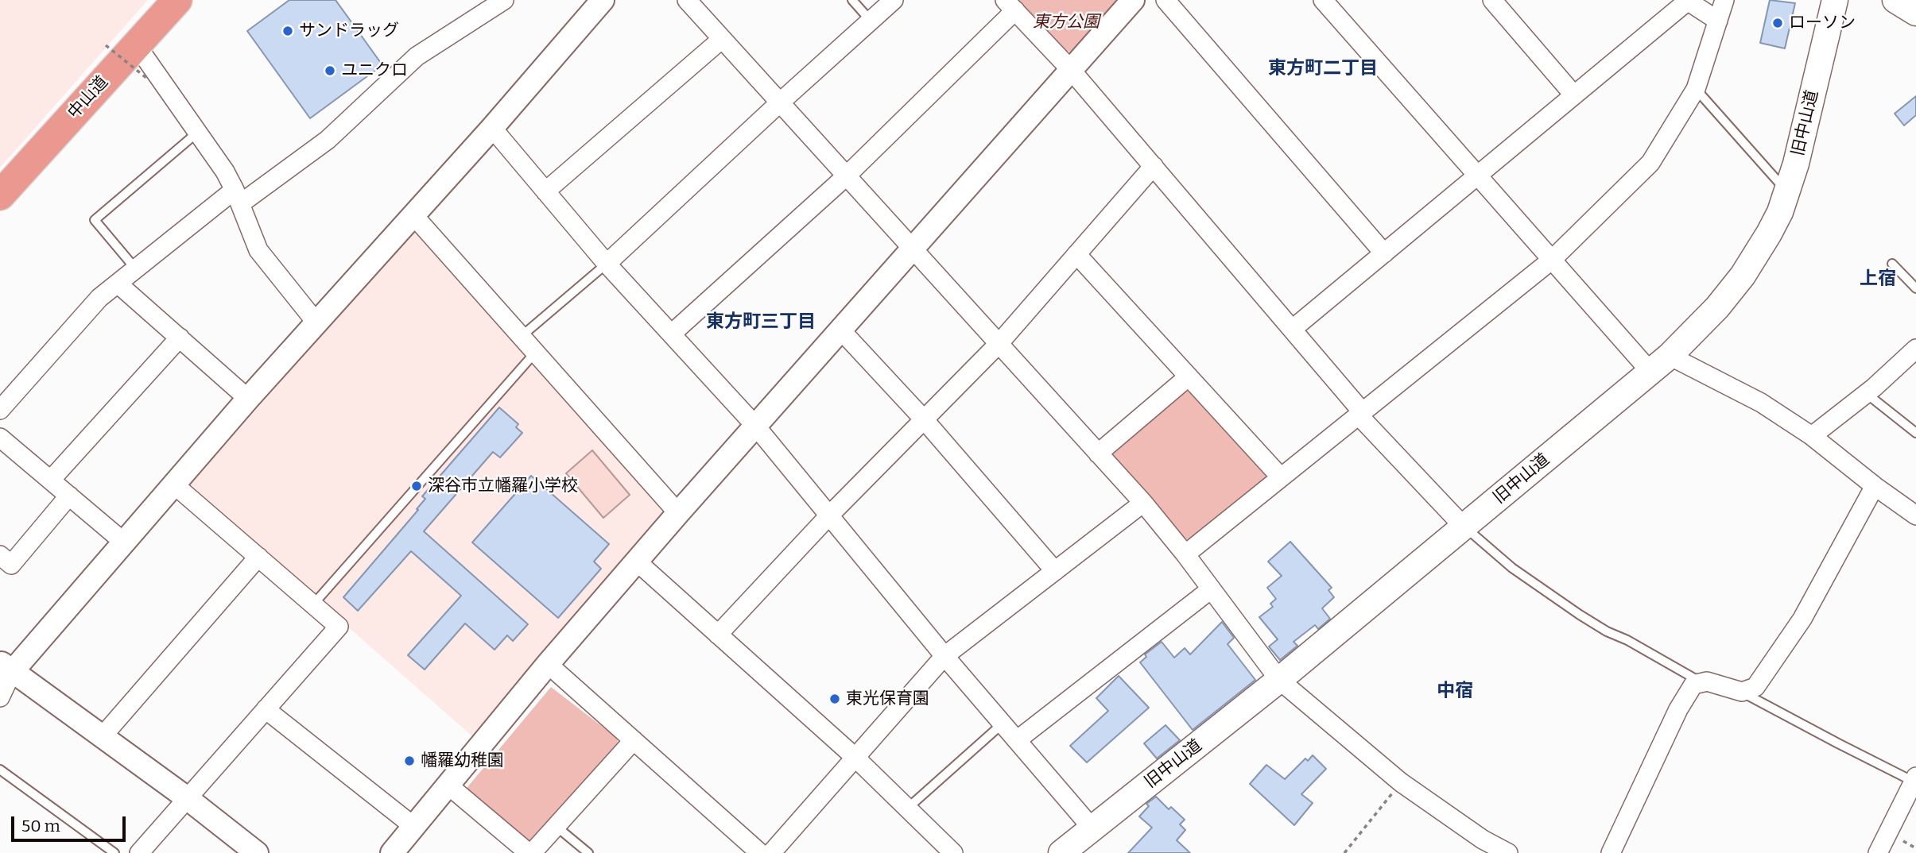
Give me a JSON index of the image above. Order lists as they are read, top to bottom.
{
  "streets": {
    "highway": ["中山道"],
    "main road": ["旧中山道"]
  },
  "districts": [
    "東方町二丁目",
    "上宿",
    "東方町三丁目",
    "中宿"
  ],
  "parks": ["東方公園"],
  "places": [
    "ローソン",
    "サンドラッグ",
    "ユニクロ",
    "深谷市立幡羅小学校",
    "東光保育園",
    "幡羅幼稚園"
  ],
  "scale_bar": "50 m"
}
